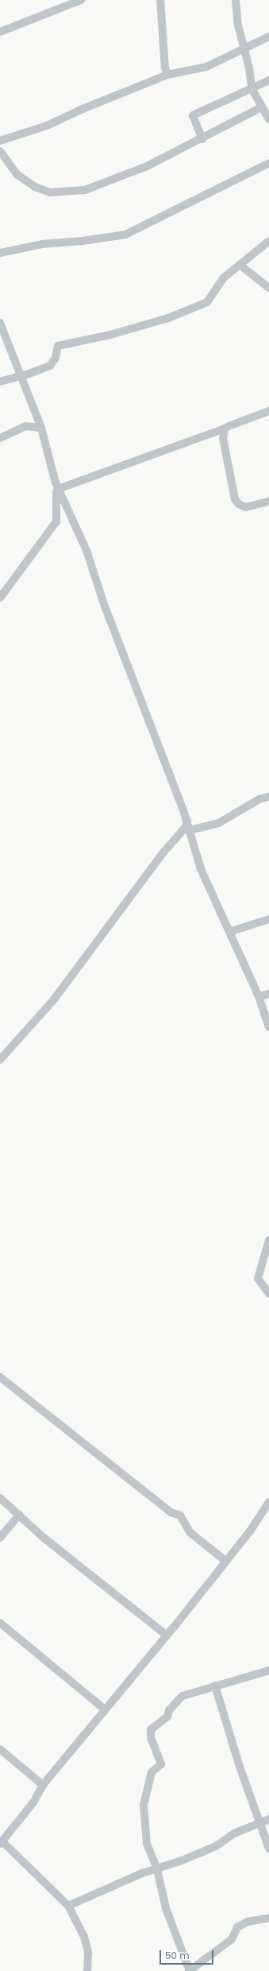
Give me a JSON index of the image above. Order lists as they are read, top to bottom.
{
  "scale_bar": "50 m"
}
